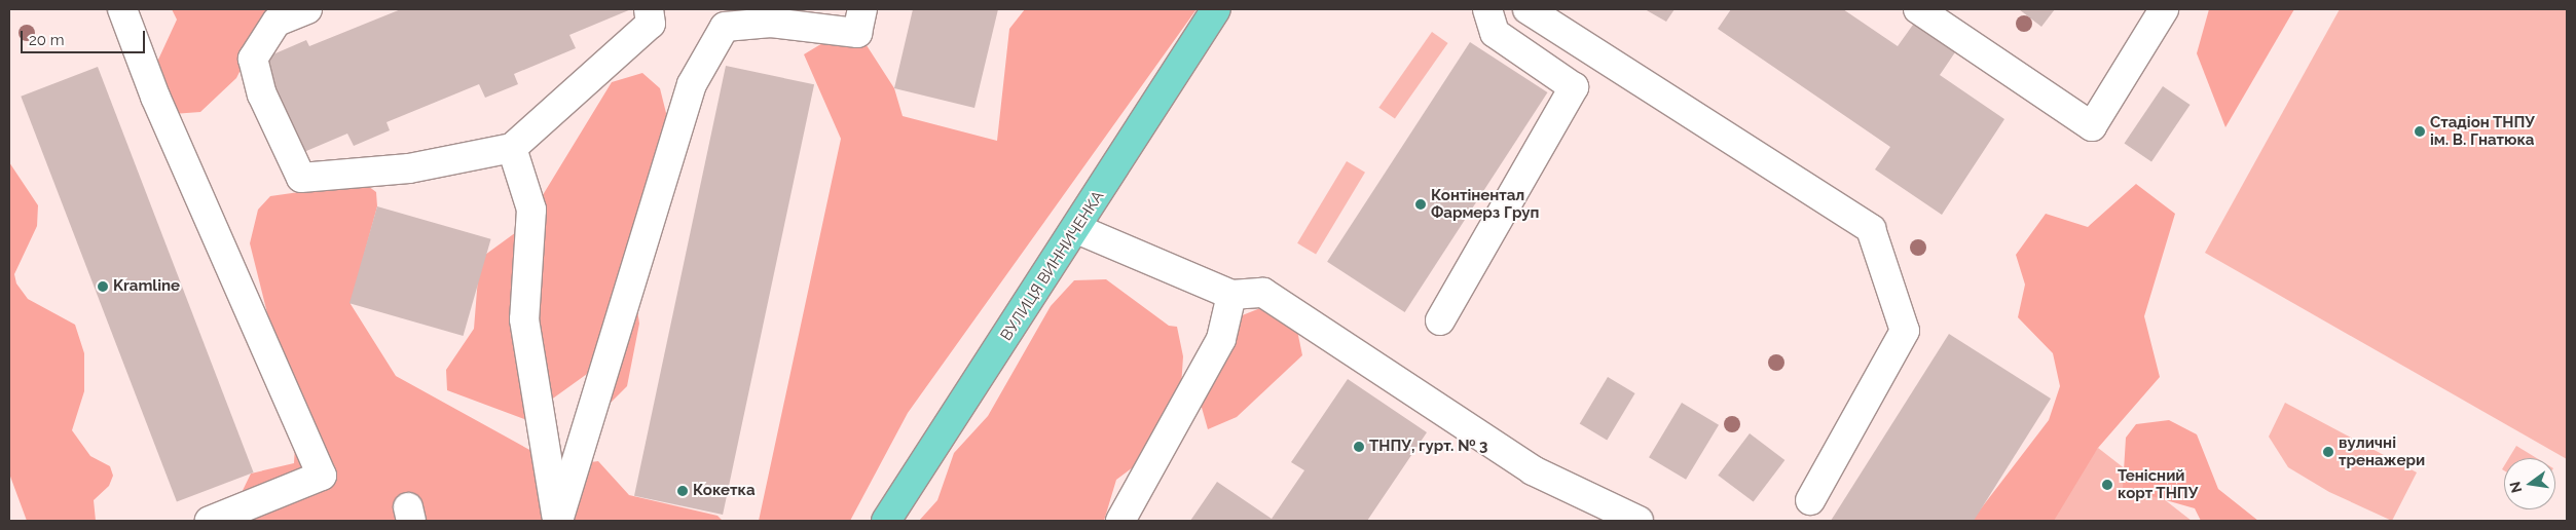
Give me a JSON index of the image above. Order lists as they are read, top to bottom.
{
  "streets": {
    "main road": ["ВУЛИЦЯ ВИННИЧЕНКА"]
  },
  "places": [
    "Стадіон ТНПУ ім. В. Гнатюка",
    "Контінентал Фармерз Груп",
    "Kramline",
    "ТНПУ, гурт. № 3",
    "вуличні тренажери",
    "Тенісний корт ТНПУ",
    "Кокетка"
  ],
  "scale_bar": "20 m",
  "north": "left"
}
